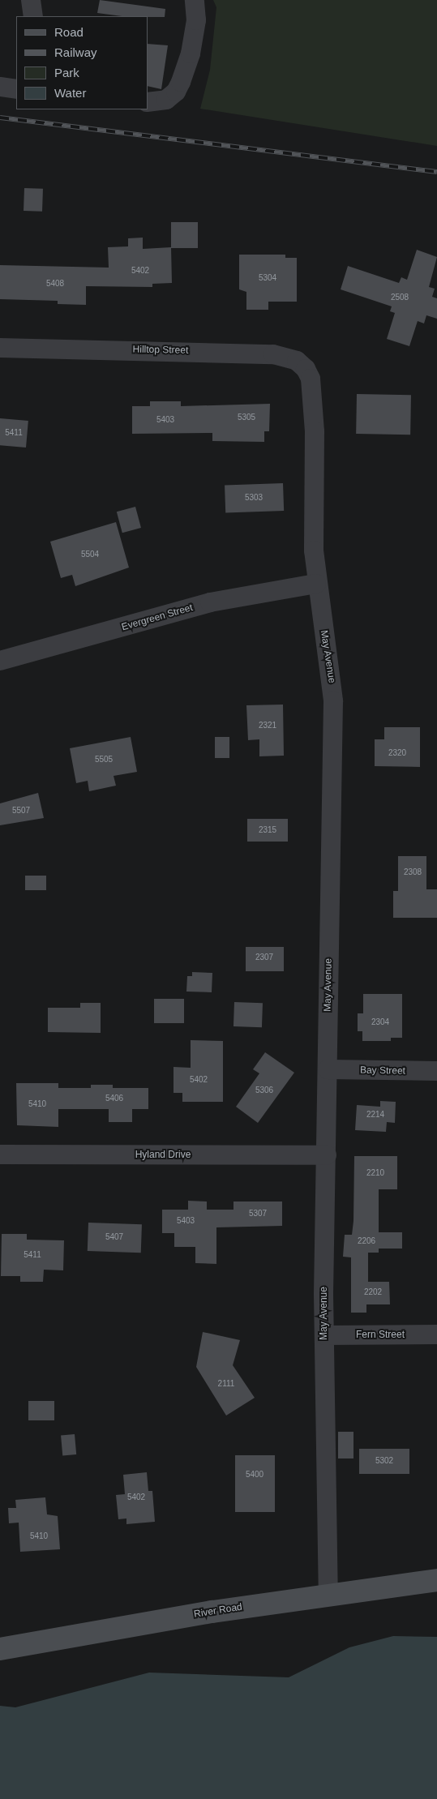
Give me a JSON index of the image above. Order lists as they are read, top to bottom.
{
  "streets": {
    "street": [
      "Hilltop Street",
      "Evergreen Street",
      "May Avenue",
      "Bay Street",
      "Hyland Drive",
      "Fern Street",
      "River Road"
    ]
  },
  "crossings": [
    ["Hilltop Street", "May Avenue"],
    ["Evergreen Street", "May Avenue"],
    ["May Avenue", "Bay Street"],
    ["May Avenue", "Hyland Drive"],
    ["May Avenue", "Fern Street"],
    ["May Avenue", "River Road"]
  ],
  "house_numbers": [
    "5402",
    "5304",
    "5408",
    "2508",
    "5305",
    "5403",
    "5411",
    "5303",
    "5504",
    "2321",
    "2320",
    "5505",
    "5507",
    "2315",
    "2308",
    "2307",
    "2304",
    "5402",
    "5306",
    "5406",
    "5410",
    "2214",
    "2210",
    "5307",
    "5403",
    "5407",
    "2206",
    "5411",
    "2202",
    "2111",
    "5302",
    "5400",
    "5402",
    "5410"
  ],
  "legend": [
    "Road",
    "Railway",
    "Park",
    "Water"
  ]
}
